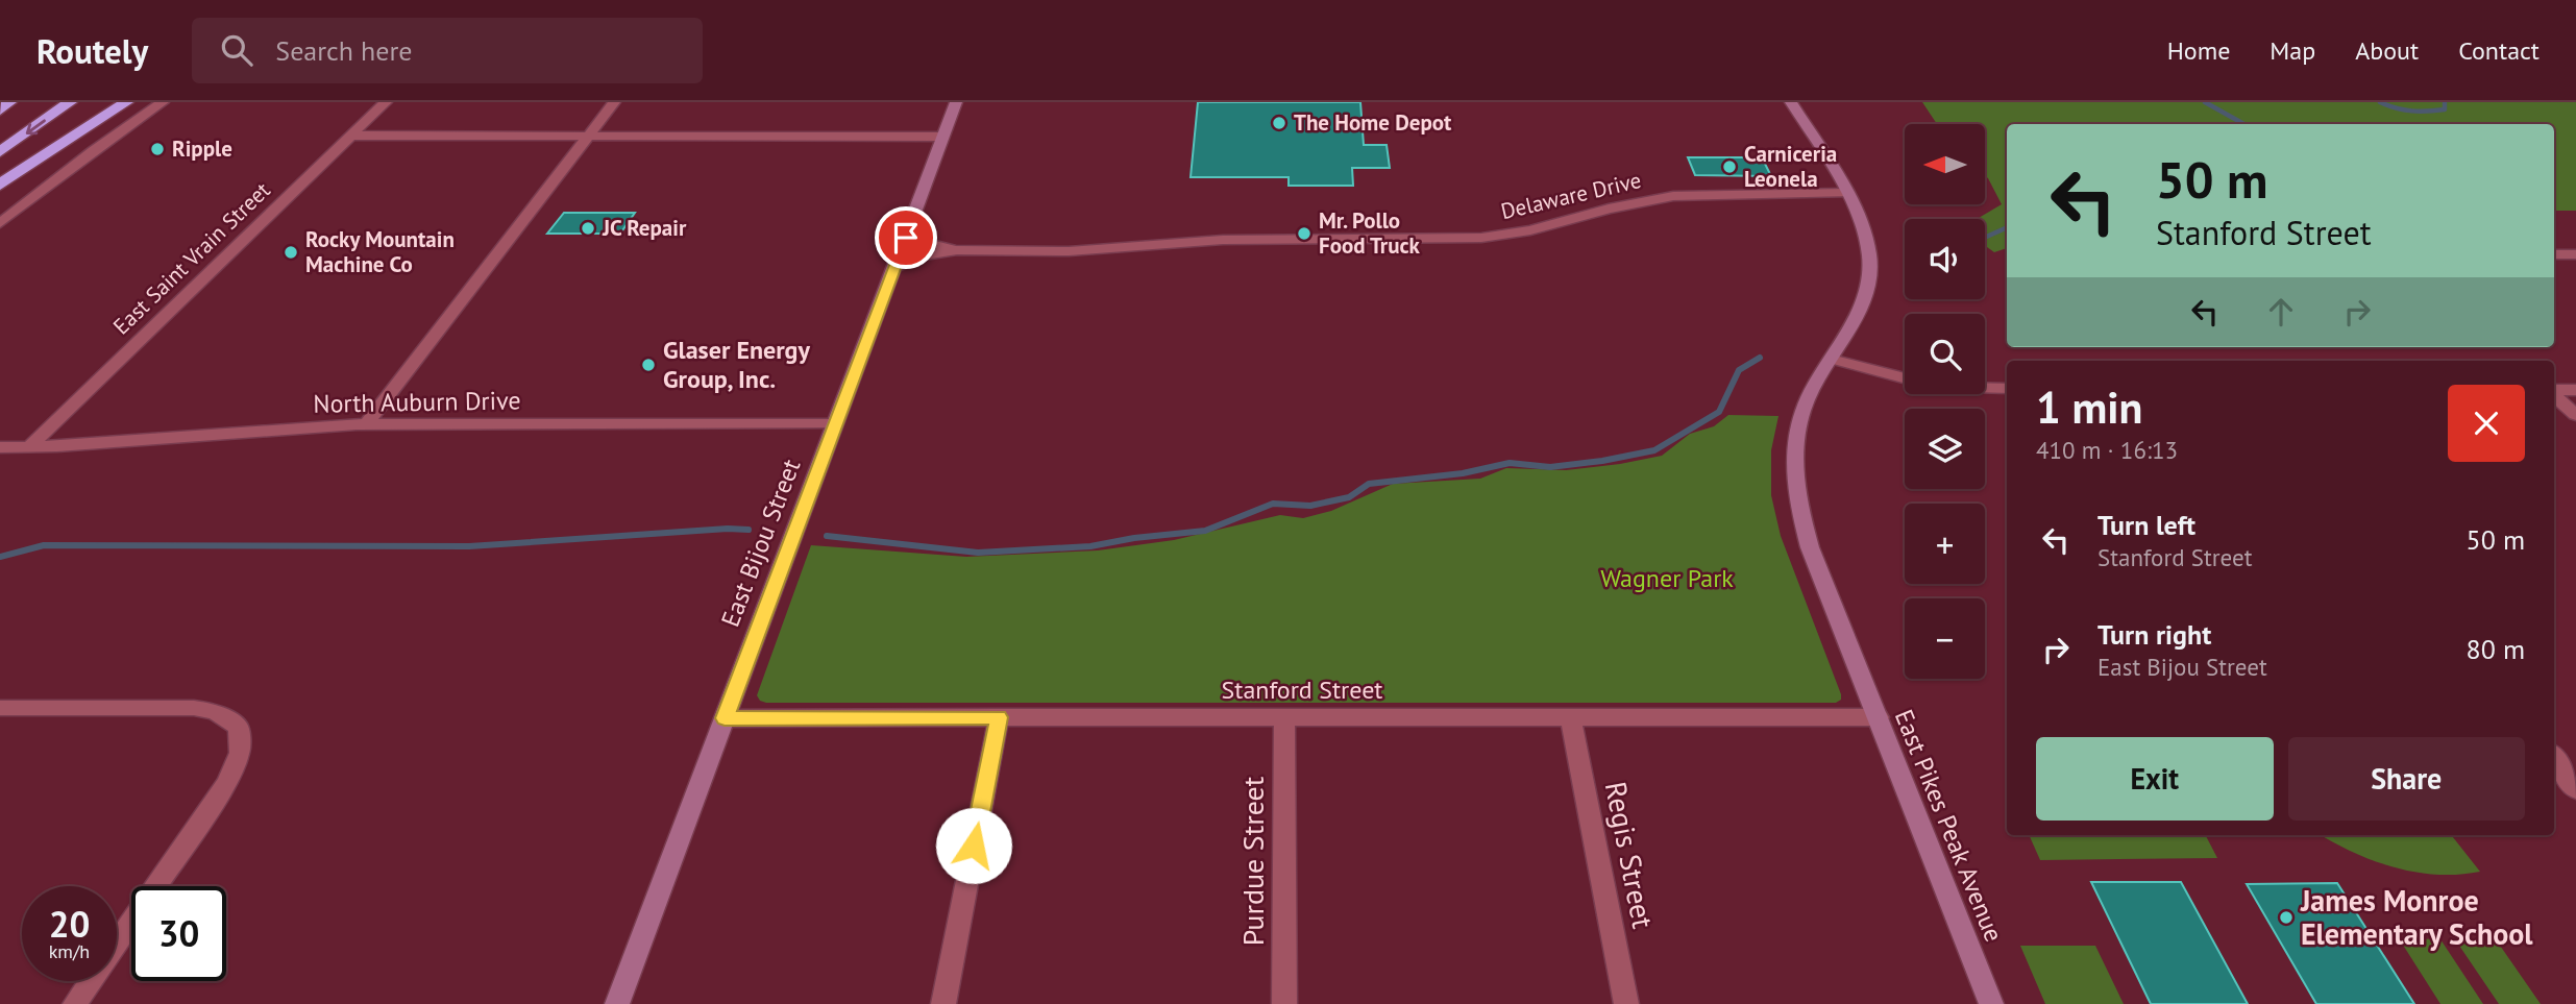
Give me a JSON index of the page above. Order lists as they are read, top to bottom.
{
  "streets": {
    "main road": ["East Bijou Street", "East Pikes Peak Avenue"],
    "street": [
      "Delaware Drive",
      "East Saint Vrain Street",
      "North Auburn Drive",
      "Stanford Street",
      "Regis Street",
      "Purdue Street"
    ]
  },
  "crossings": [
    ["Delaware Drive", "East Bijou Street"],
    ["Delaware Drive", "East Pikes Peak Avenue"],
    ["East Saint Vrain Street", "North Auburn Drive"],
    ["North Auburn Drive", "East Bijou Street"],
    ["East Bijou Street", "Stanford Street"],
    ["Stanford Street", "East Pikes Peak Avenue"],
    ["Stanford Street", "Regis Street"],
    ["Stanford Street", "Purdue Street"]
  ],
  "parks": ["Wagner Park"],
  "places": [
    "The Home Depot",
    "Ripple",
    "Carniceria Leonela",
    "JC Repair",
    "Mr. Pollo Food Truck",
    "Rocky Mountain Machine Co",
    "Glaser Energy Group, Inc.",
    "James Monroe Elementary School"
  ],
  "north": "left",
  "page": {
    "header": "Routely",
    "search": "Search here",
    "nav": [
      "Home",
      "Map",
      "About",
      "Contact"
    ],
    "map_buttons": ["+", "−"],
    "turn": ["50 m", "Stanford Street"],
    "heading": ["1 min", "410 m · 16:13"],
    "list": [
      {
        "name": "Turn left",
        "note": "Stanford Street",
        "value": "50 m"
      },
      {
        "name": "Turn right",
        "note": "East Bijou Street",
        "value": "80 m"
      }
    ],
    "buttons": ["Exit", "Share"],
    "speed": "20 km/h",
    "limit": "30"
  }
}
